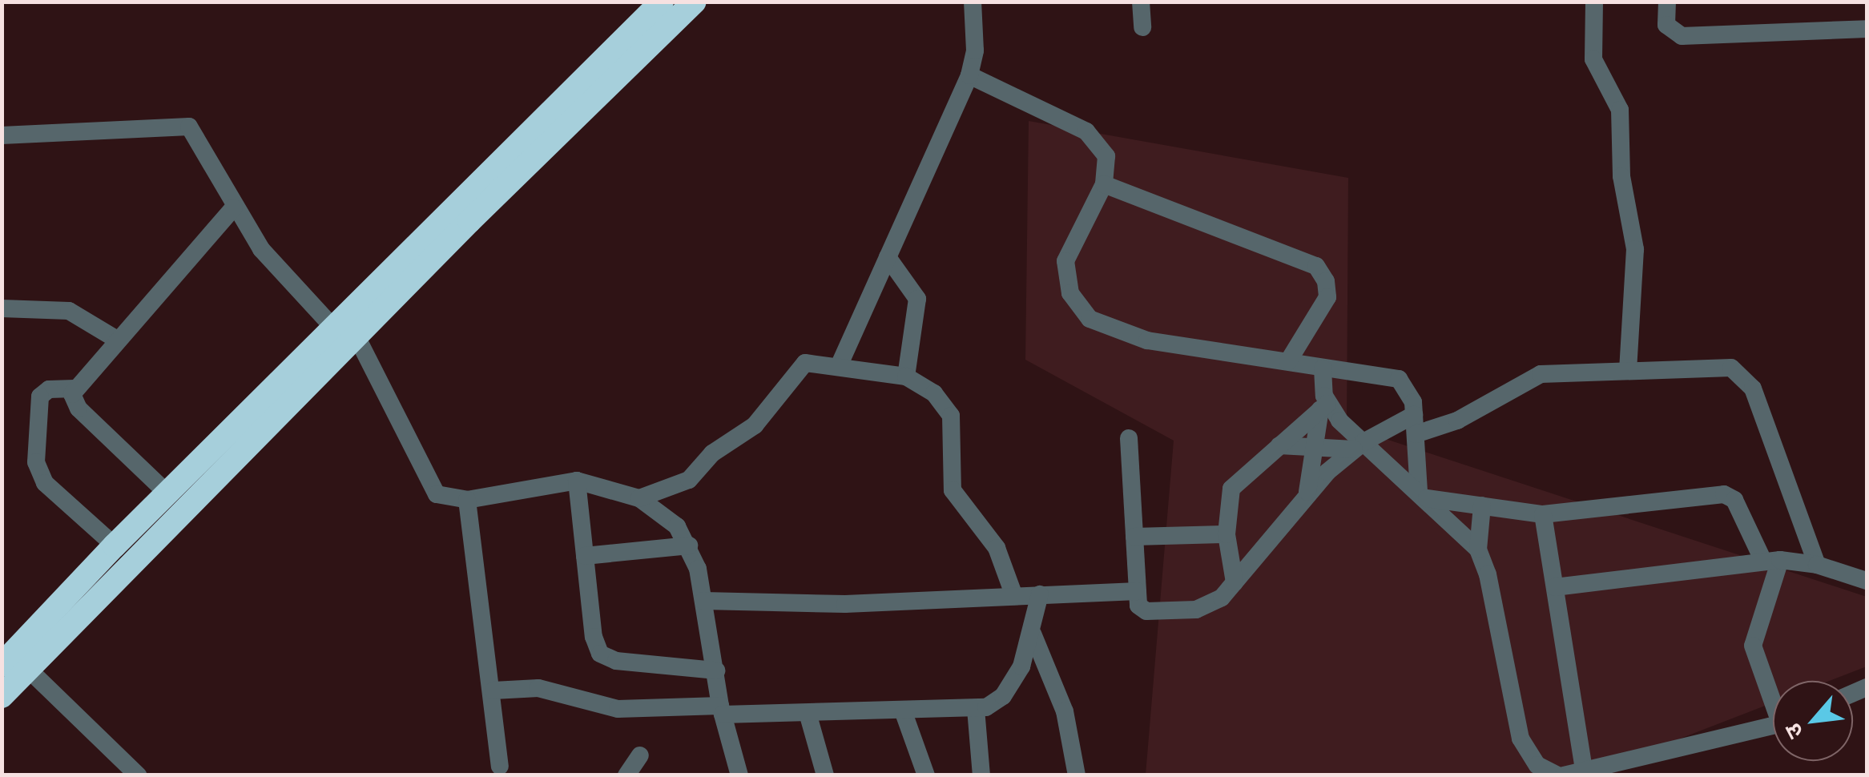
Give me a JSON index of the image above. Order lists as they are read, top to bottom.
{
  "north": "bottom left"
}
